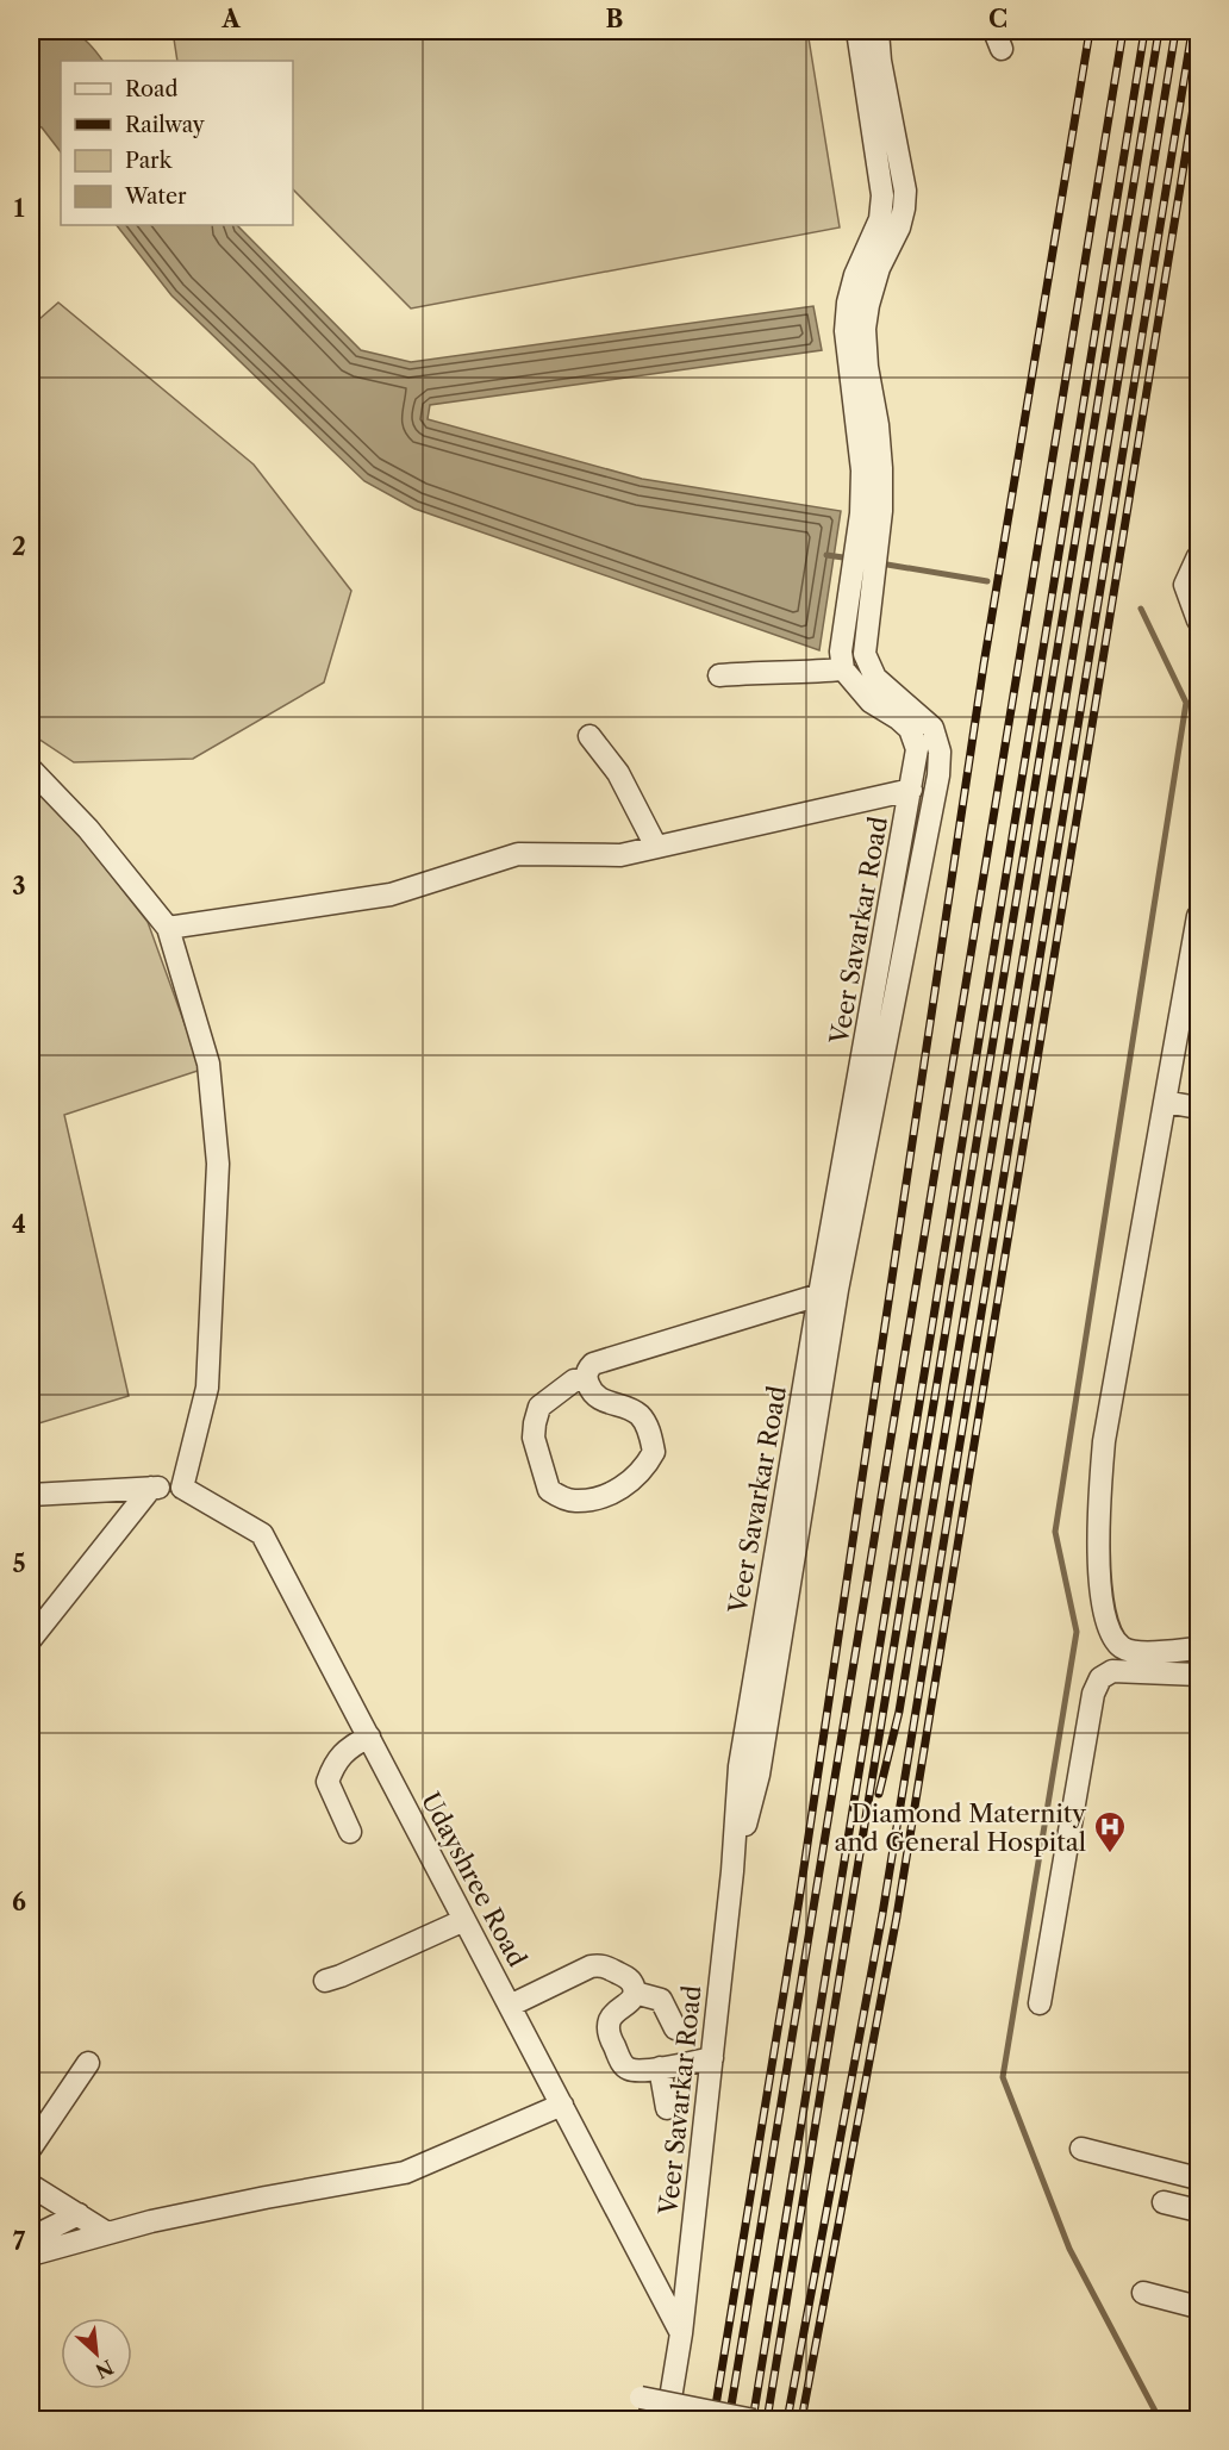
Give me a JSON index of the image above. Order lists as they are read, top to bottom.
{
  "streets": {
    "street": ["Veer Savarkar Road", "Udayshree Road"]
  },
  "crossings": [
    ["Veer Savarkar Road", "Udayshree Road"]
  ],
  "places": {
    "hospital": ["Diamond Maternity and General Hospital"]
  },
  "legend": [
    "Road",
    "Railway",
    "Park",
    "Water"
  ],
  "north": "bottom right",
  "grid": {
    "columns": ["A", "B", "C"],
    "rows": [
      "1",
      "2",
      "3",
      "4",
      "5",
      "6",
      "7"
    ]
  }
}
